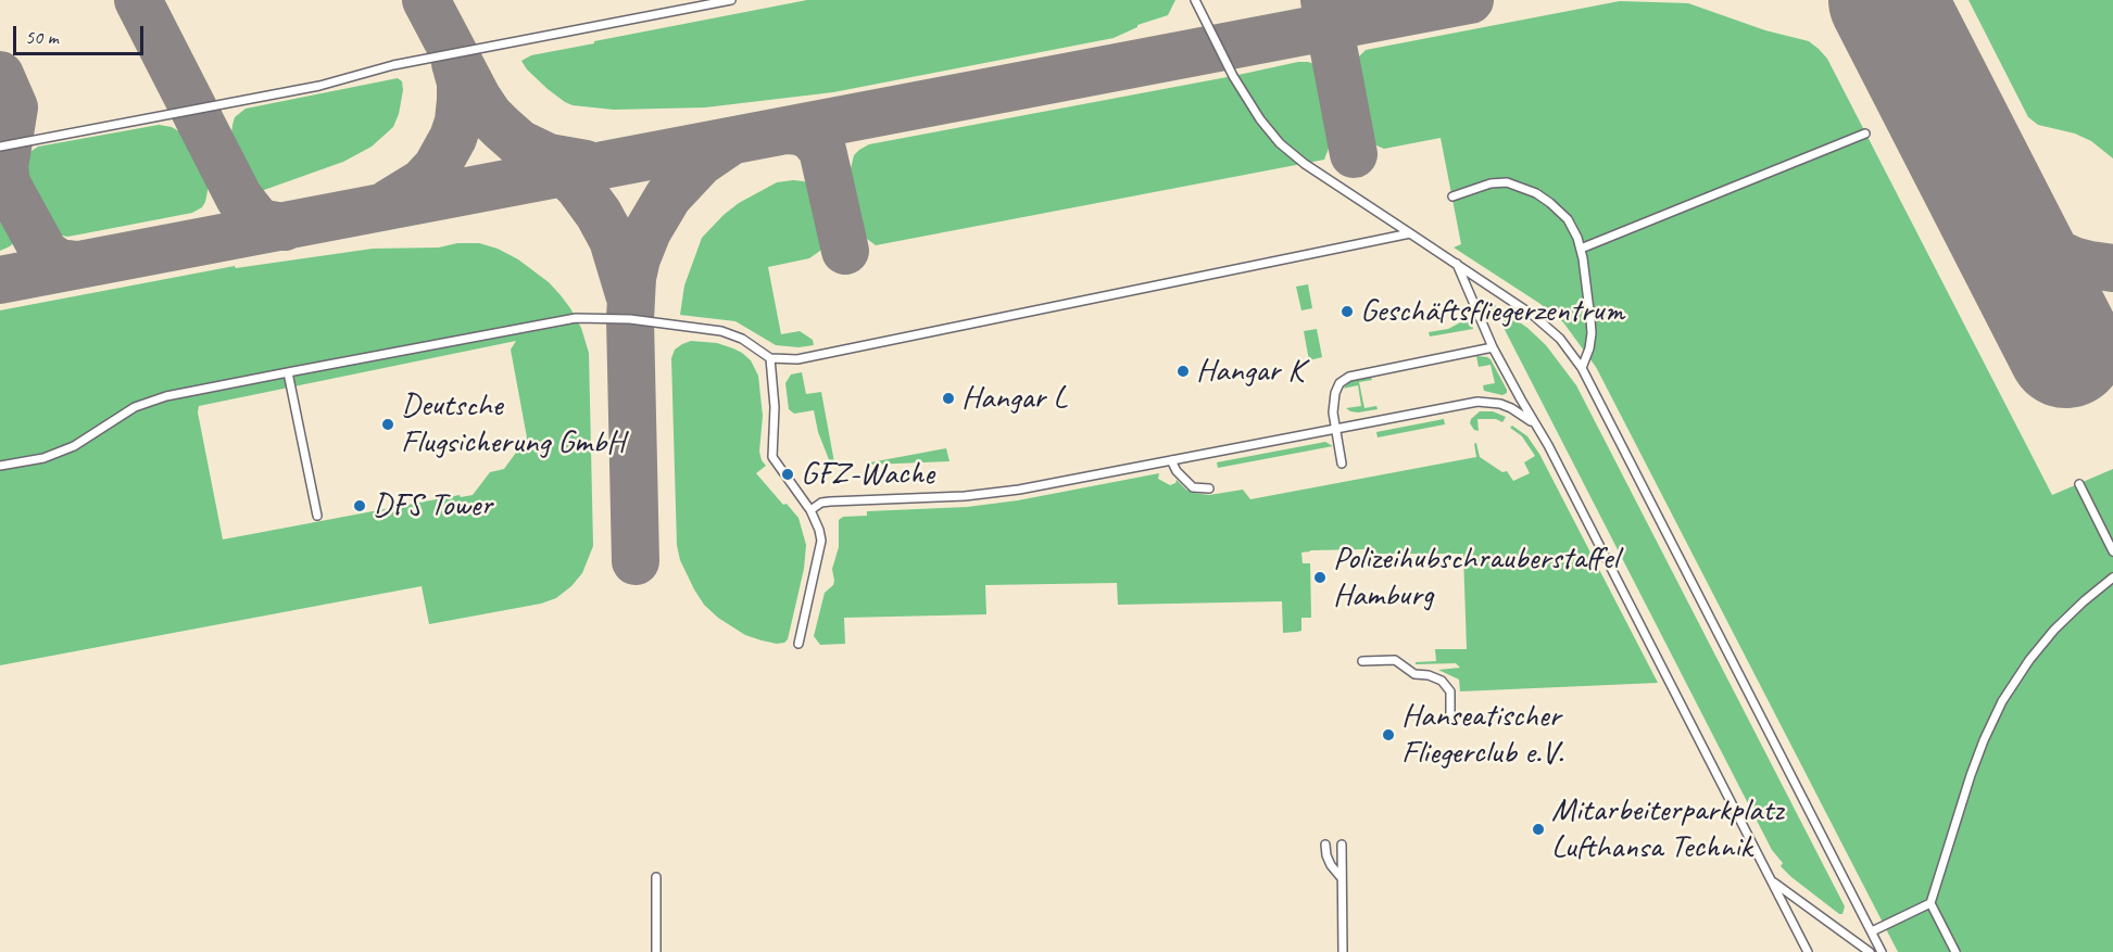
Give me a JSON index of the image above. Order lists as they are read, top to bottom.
{
  "places": [
    "Geschäftsfliegerzentrum",
    "Hangar K",
    "Hangar L",
    "Deutsche Flugsicherung GmbH",
    "GFZ-Wache",
    "DFS Tower",
    "Polizeihubschrauberstaffel Hamburg",
    "Hanseatischer Fliegerclub e.V.",
    "Mitarbeiterparkplatz Lufthansa Technik"
  ],
  "scale_bar": "50 m"
}
